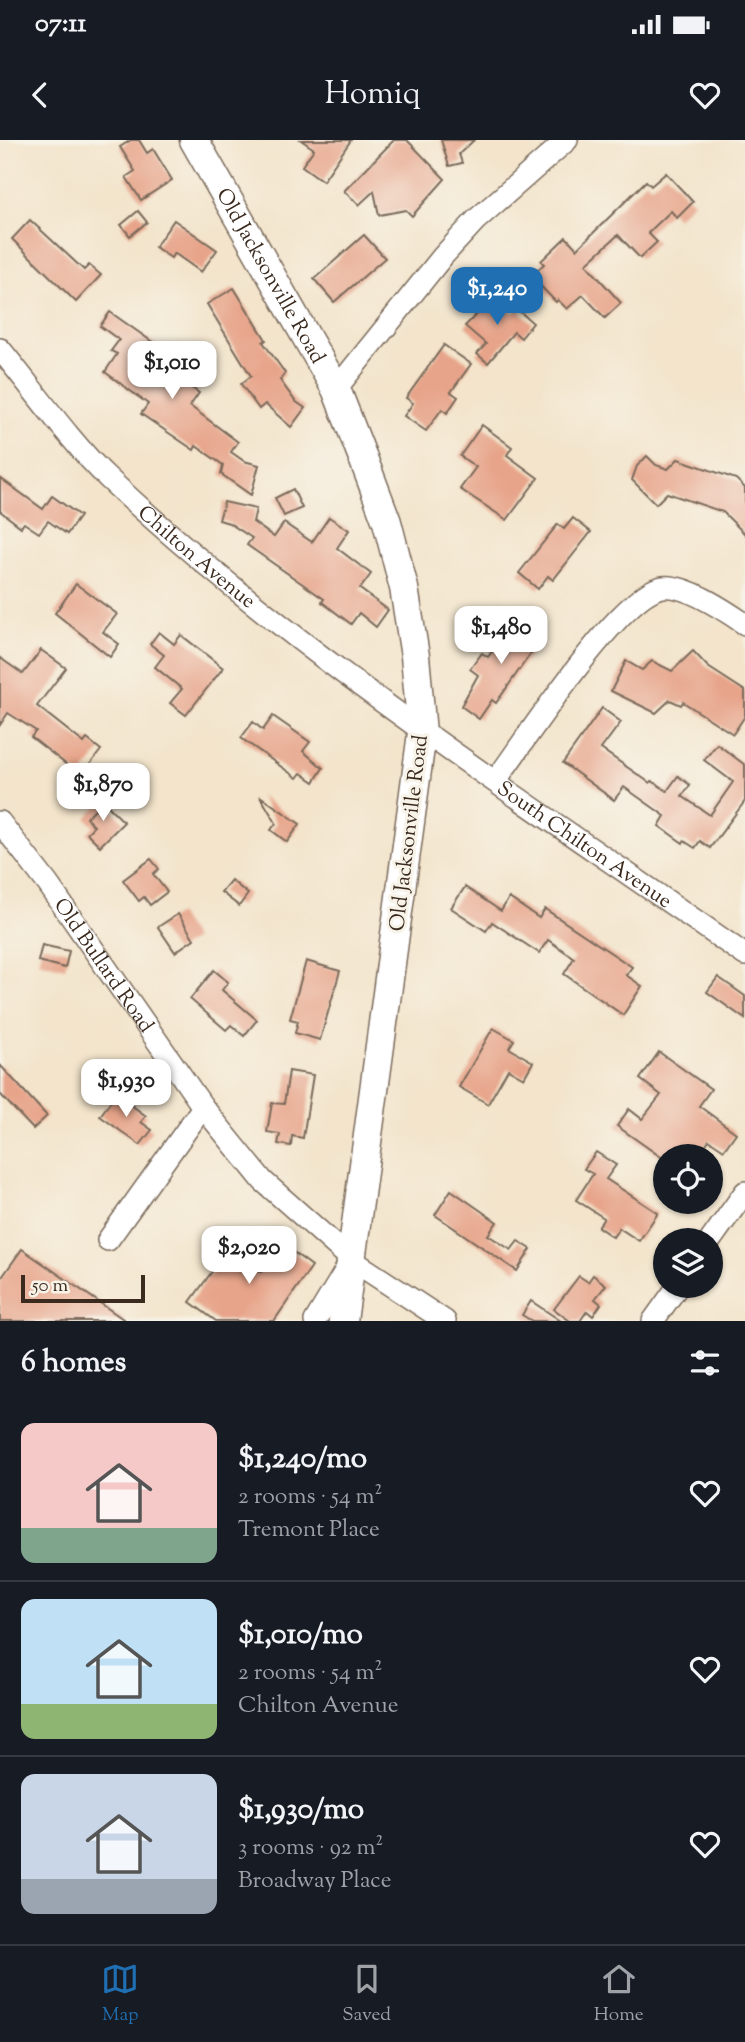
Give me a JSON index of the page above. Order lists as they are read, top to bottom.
{
  "streets": {
    "main road": ["Old Jacksonville Road"],
    "street": ["Chilton Avenue", "South Chilton Avenue", "Old Bullard Road"]
  },
  "crossings": [
    ["Old Jacksonville Road", "Chilton Avenue"],
    ["Old Jacksonville Road", "South Chilton Avenue"],
    ["Old Jacksonville Road", "Old Bullard Road"],
    ["Chilton Avenue", "South Chilton Avenue"]
  ],
  "scale_bar": "50 m",
  "page": {
    "status": "07:11",
    "header": "Homiq",
    "price": [
      "$1,240",
      "$1,010",
      "$1,480",
      "$1,870",
      "$1,930",
      "$2,020"
    ],
    "scale": "50 m",
    "heading": "6 homes",
    "list": [
      {
        "name": "$1,240/mo",
        "note": "2 rooms · 54 m² · Tremont Place"
      },
      {
        "name": "$1,010/mo",
        "note": "2 rooms · 54 m² · Chilton Avenue"
      },
      {
        "name": "$1,930/mo",
        "note": "3 rooms · 92 m² · Broadway Place"
      }
    ],
    "tabs": ["Map", "Saved", "Home"]
  }
}
